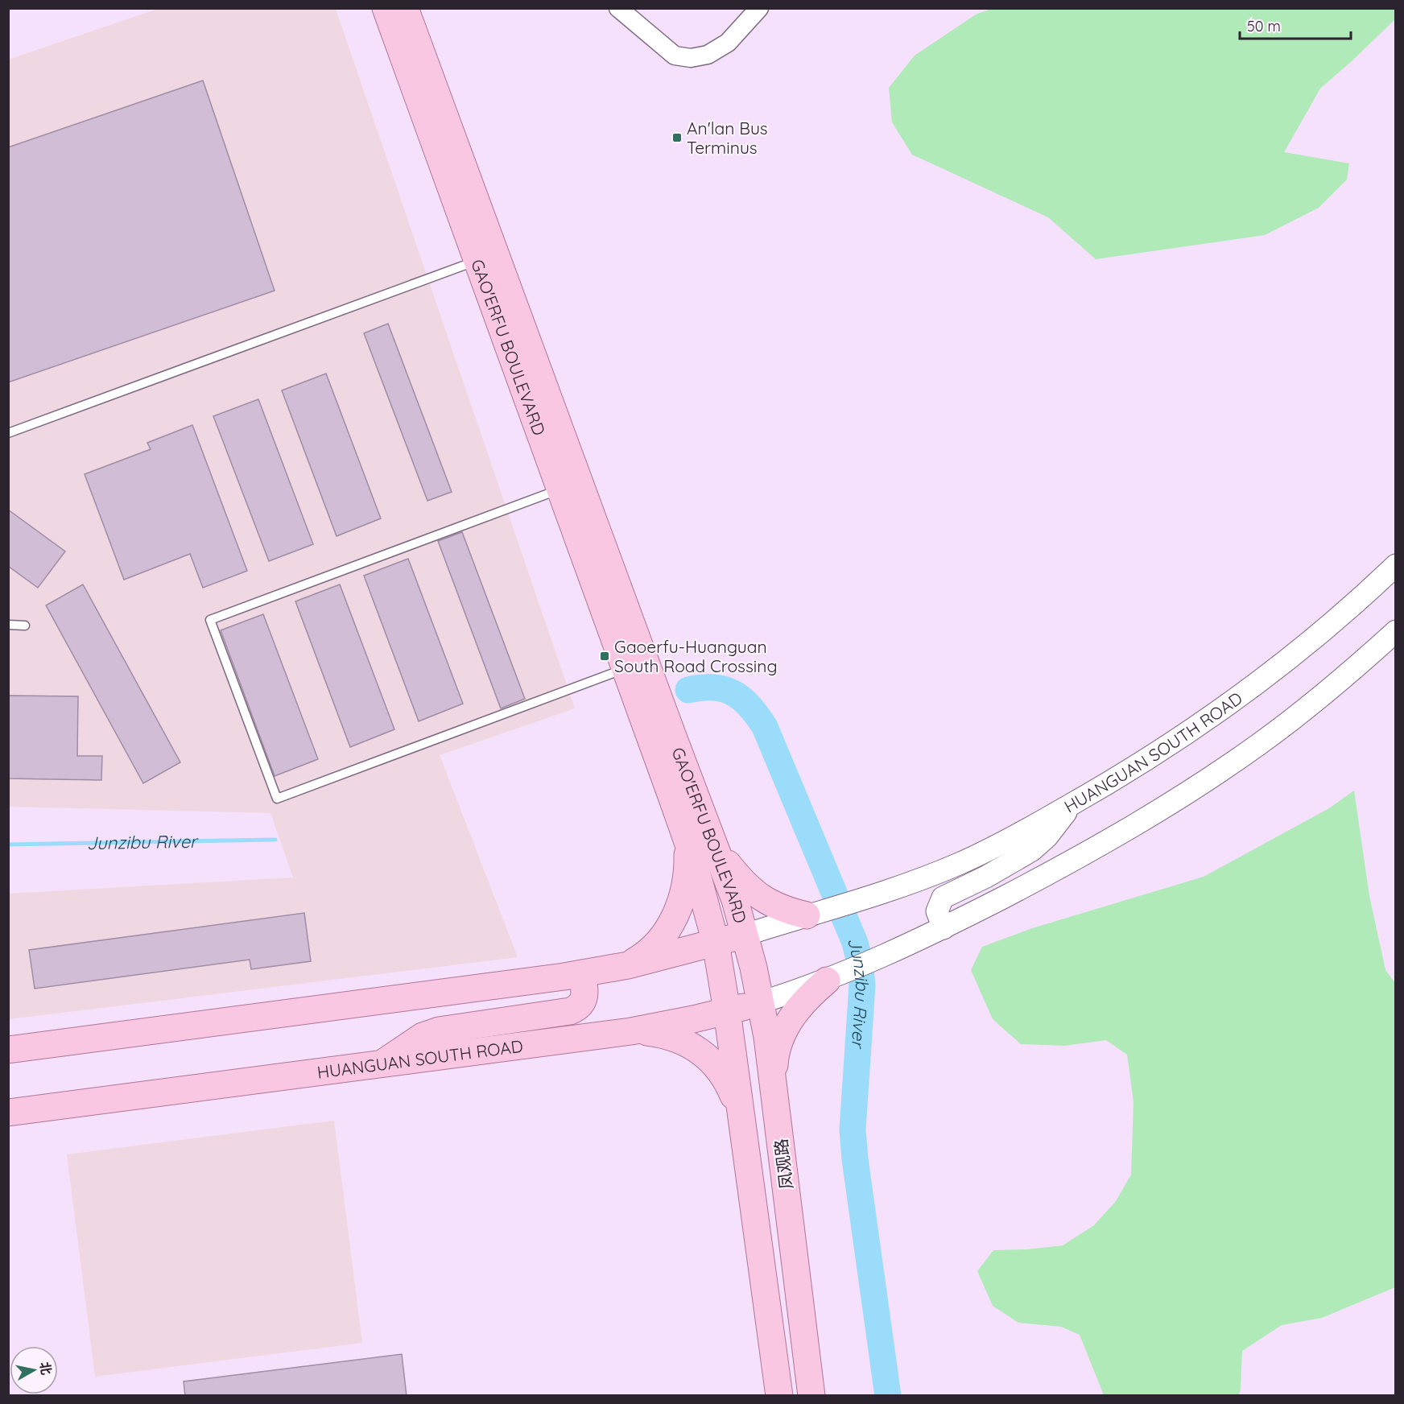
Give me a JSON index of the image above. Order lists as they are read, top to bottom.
{
  "streets": {
    "main road": ["GAO'ERFU BOULEVARD", "HUANGUAN SOUTH ROAD", "凤观路"]
  },
  "crossings": [
    ["GAO'ERFU BOULEVARD", "凤观路"],
    ["HUANGUAN SOUTH ROAD", "凤观路"]
  ],
  "water": ["Junzibu River"],
  "places": {
    "transit": ["An'lan Bus Terminus", "Gaoerfu-Huanguan South Road Crossing"]
  },
  "scale_bar": "50 m",
  "north": "right"
}
